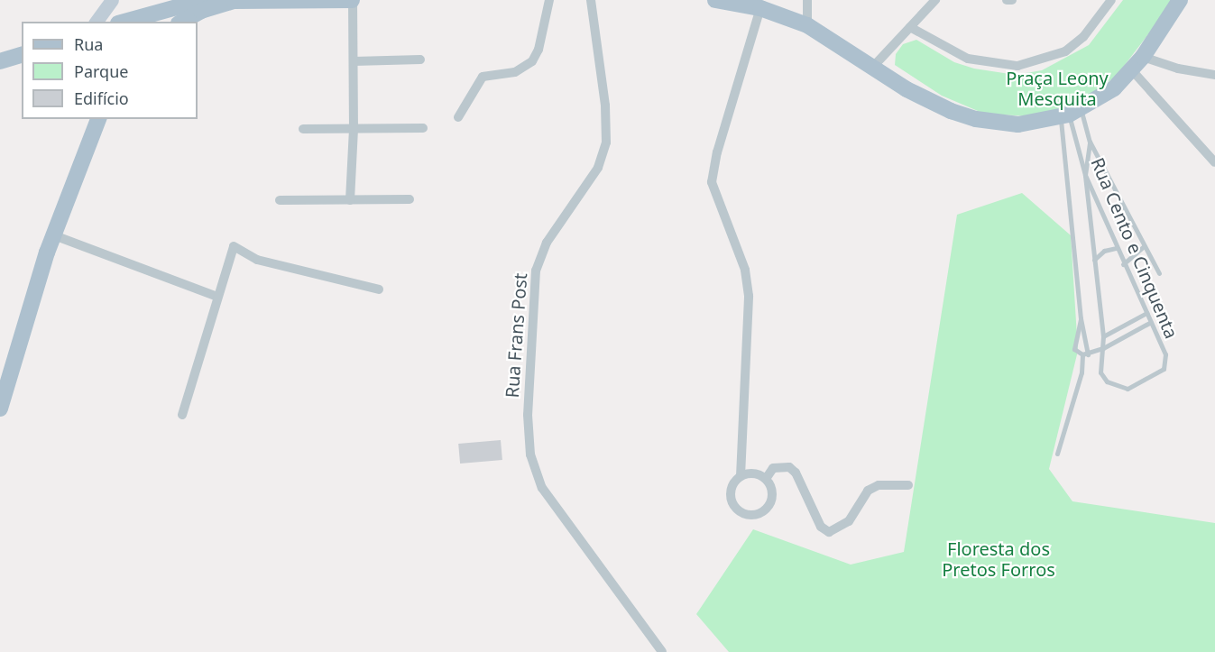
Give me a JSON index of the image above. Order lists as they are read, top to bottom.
{
  "streets": {
    "street": ["Rua Frans Post"],
    "lane": ["Rua Cento e Cinquenta"]
  },
  "parks": ["Praça Leony Mesquita", "Floresta dos Pretos Forros"],
  "legend": ["Rua", "Parque", "Edifício"]
}
